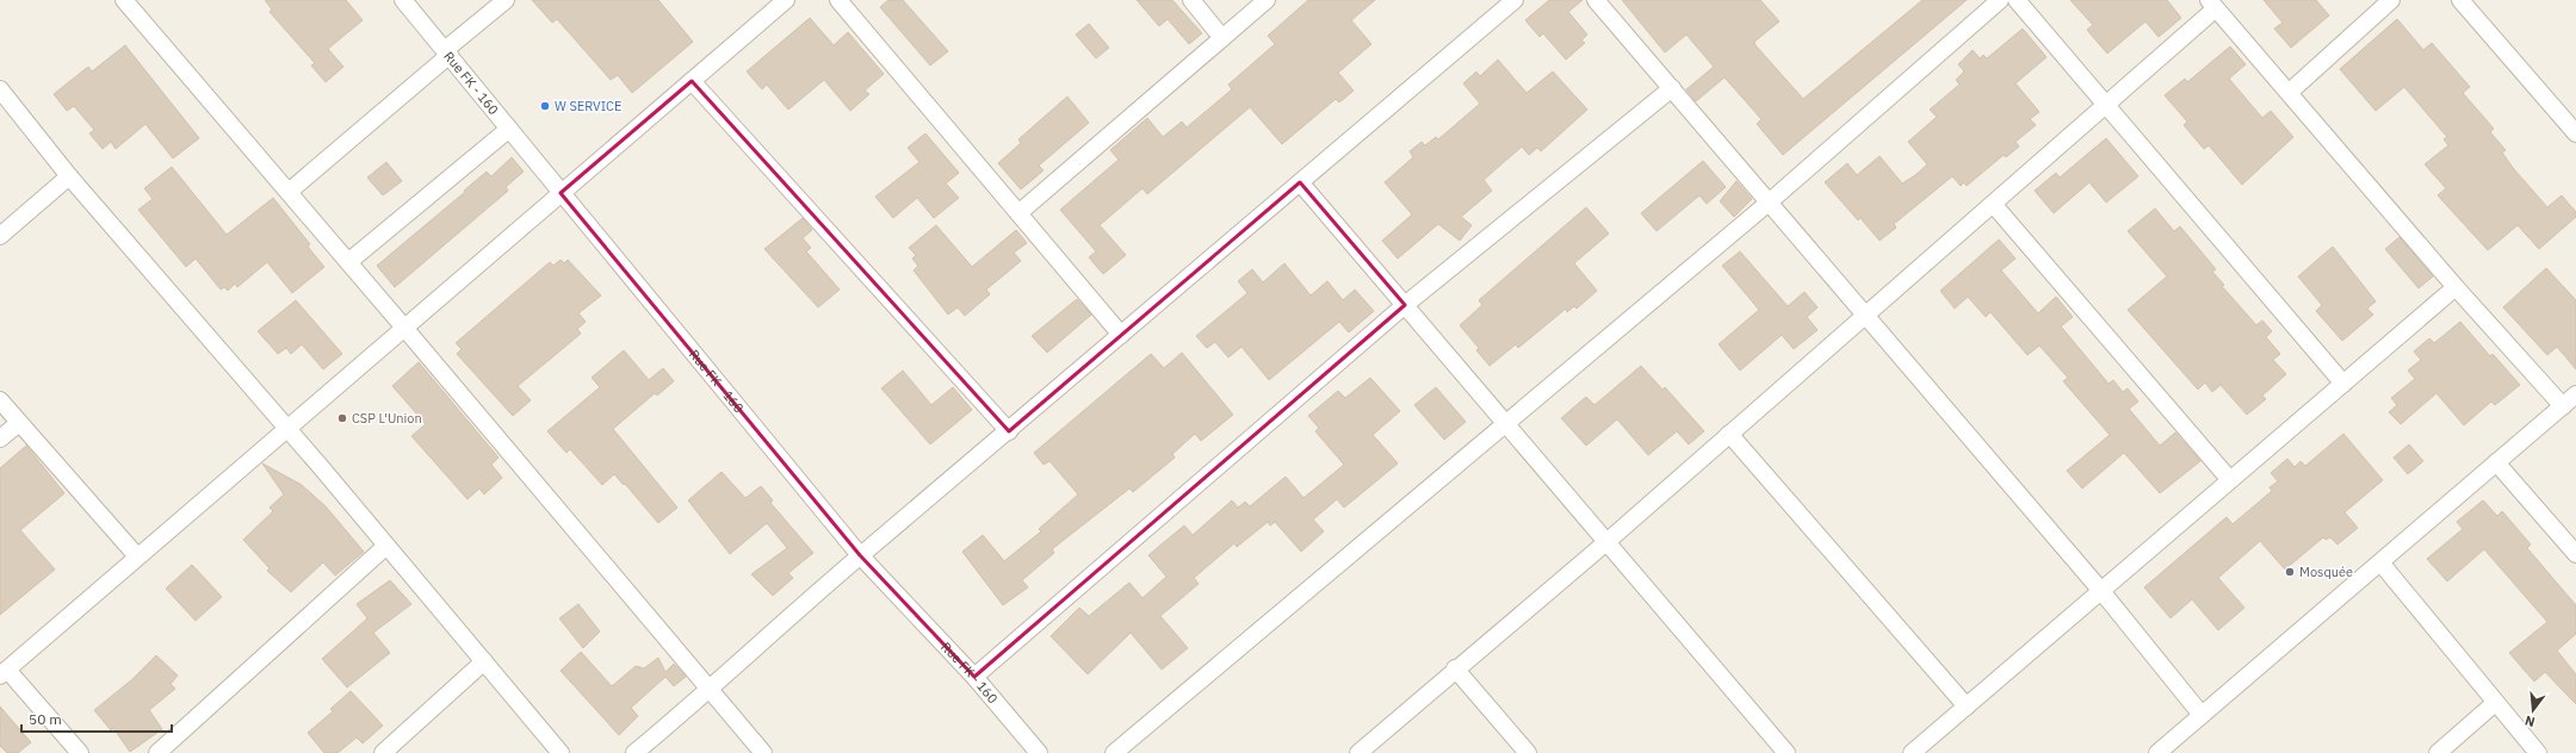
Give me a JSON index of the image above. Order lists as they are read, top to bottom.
{
  "streets": {
    "street": ["Rue FK - 160"]
  },
  "places": ["W SERVICE", "CSP L'Union", "Mosquée"],
  "scale_bar": "50 m",
  "north": "bottom"
}
